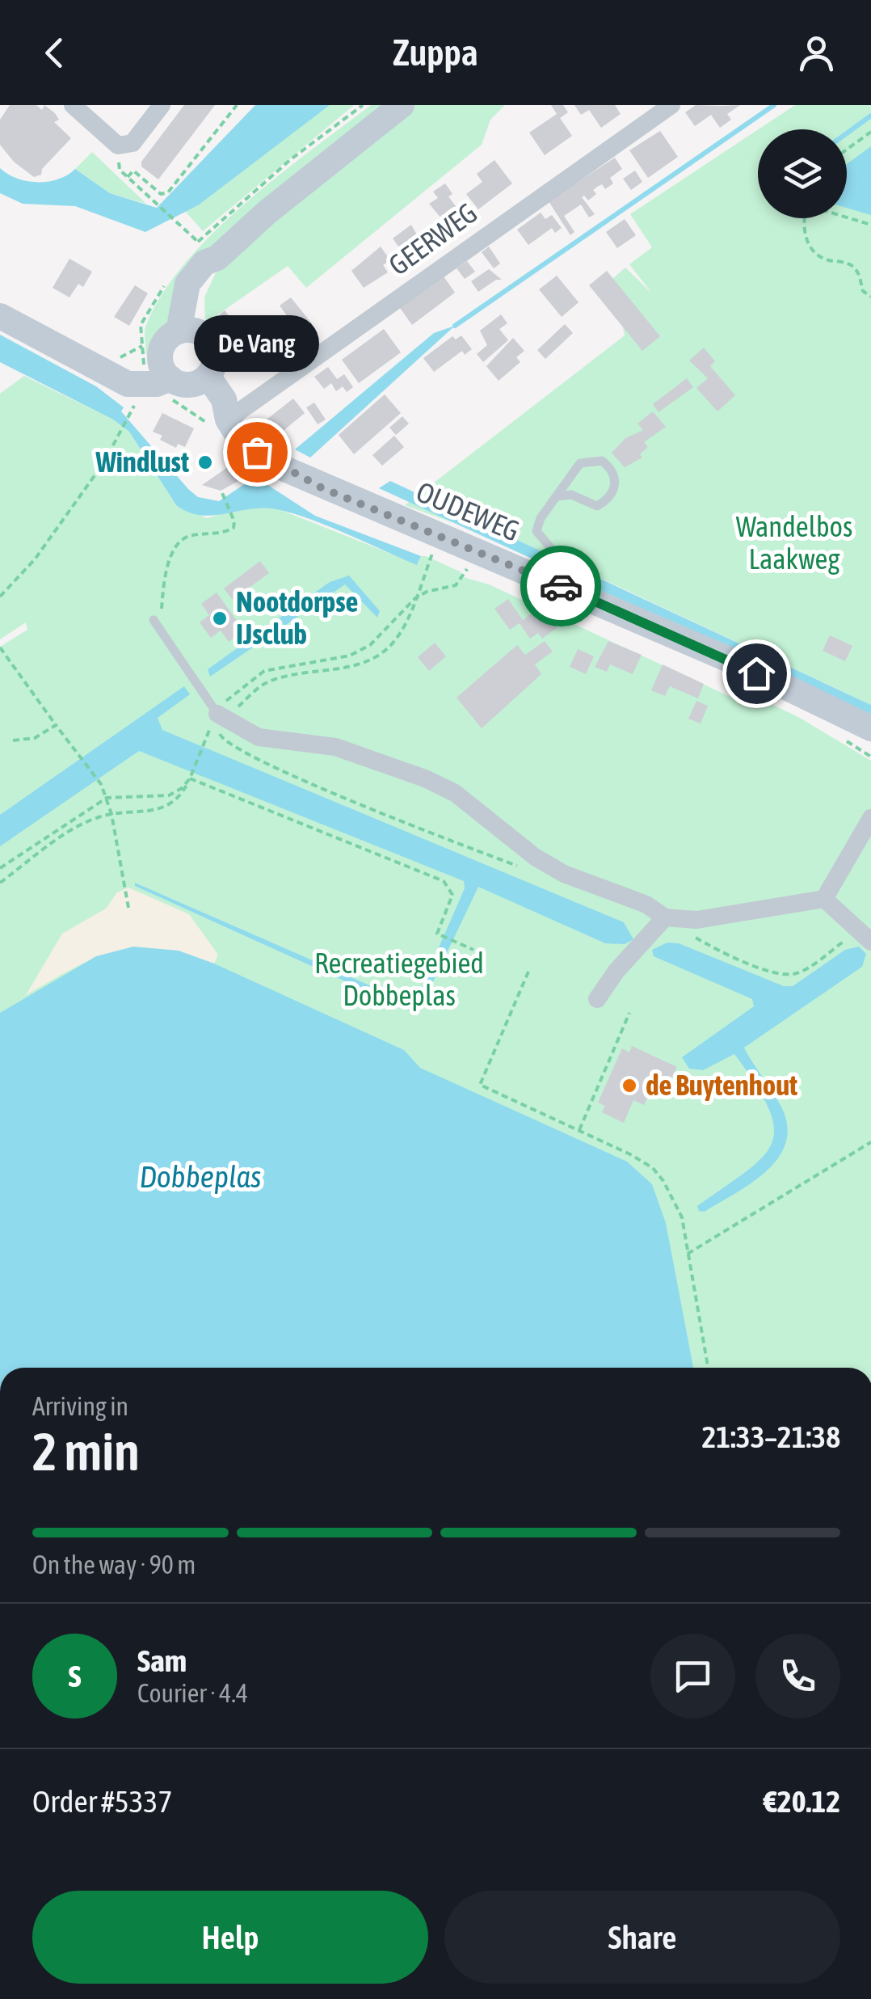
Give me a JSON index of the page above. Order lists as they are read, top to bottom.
{
  "streets": {
    "main road": ["OUDEWEG"],
    "street": ["GEERWEG"]
  },
  "crossings": [
    ["GEERWEG", "OUDEWEG"]
  ],
  "water": ["Dobbeplas"],
  "parks": ["Wandelbos Laakweg", "Recreatiegebied Dobbeplas"],
  "places": [
    "De Vang",
    "Windlust",
    "Nootdorpse IJsclub",
    "de Buytenhout"
  ],
  "page": {
    "header": "Zuppa",
    "bubble": "De Vang",
    "heading": ["2 min", "Arriving in", "21:33–21:38"],
    "panel": [
      "Sam",
      "Courier · 4.4",
      "Order #5337",
      "€20.12"
    ],
    "bar": "On the way · 90 m",
    "round": "S",
    "buttons": ["Help", "Share"]
  }
}
